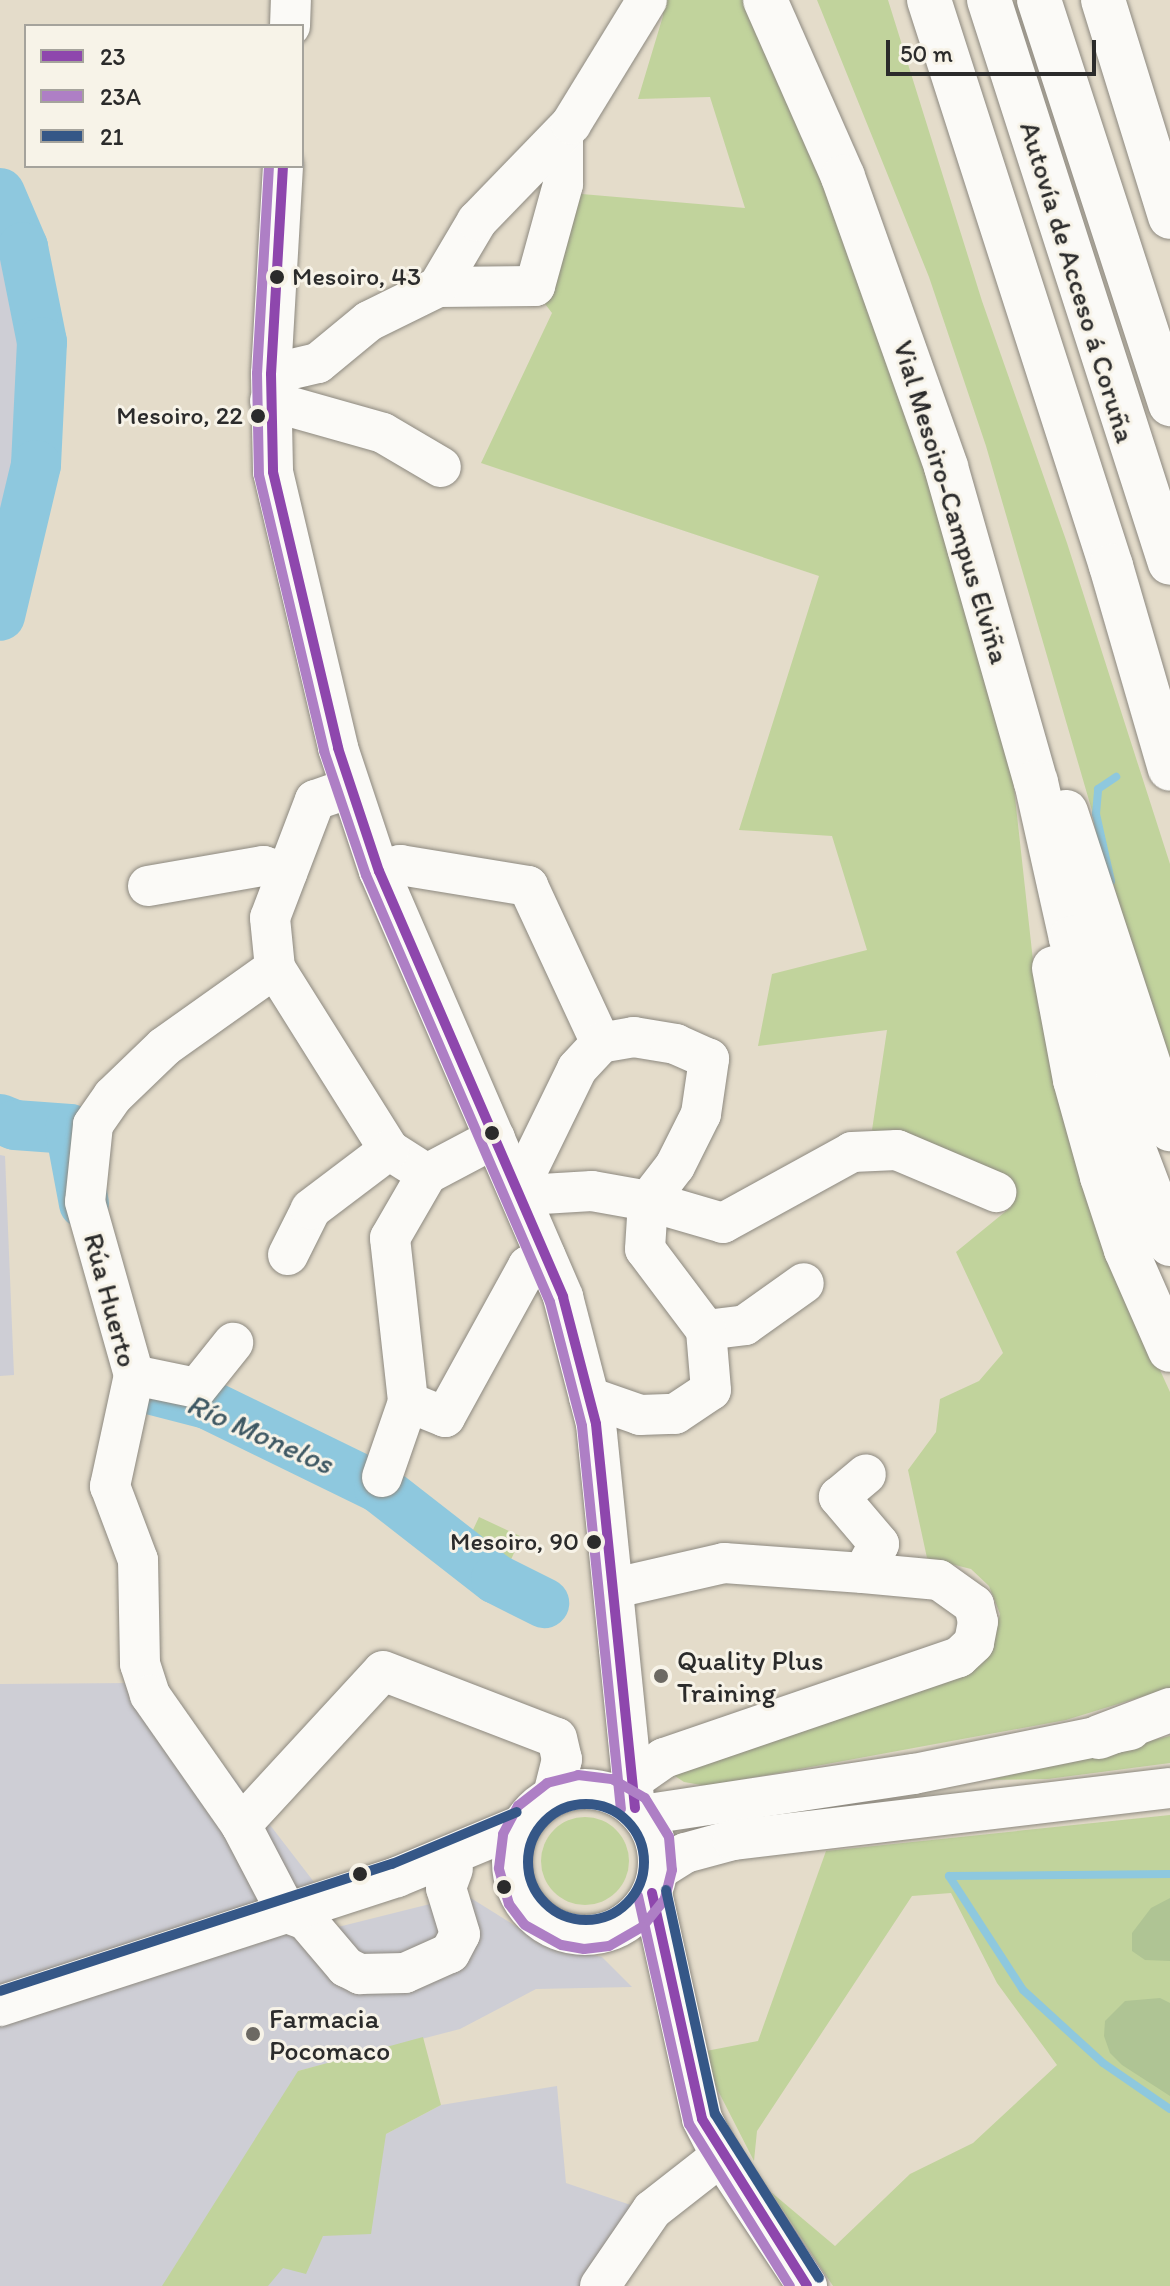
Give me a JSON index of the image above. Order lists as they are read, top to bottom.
{
  "streets": {
    "main road": ["Autovía de Acceso á Coruña", "Vial Mesoiro-Campus Elviña"],
    "street": ["Rúa Huerto"]
  },
  "water": ["Río Monelos"],
  "places": [
    "Mesoiro, 43",
    "Mesoiro, 22",
    "Mesoiro, 90",
    "Quality Plus Training",
    "Farmacia Pocomaco"
  ],
  "lines": ["transit line 23", "transit line 23A", "transit line 21"],
  "legend": ["23", "23A", "21"],
  "scale_bar": "50 m"
}
